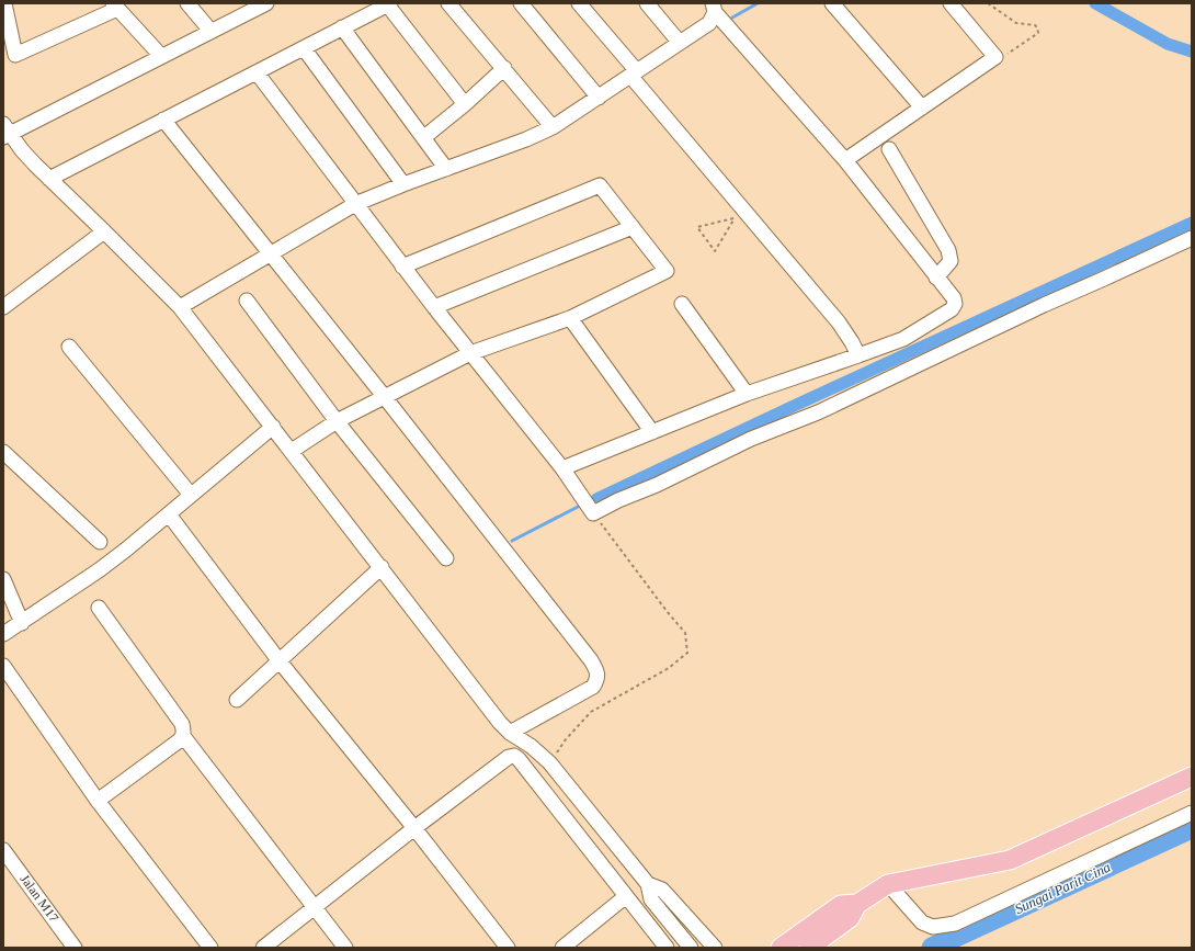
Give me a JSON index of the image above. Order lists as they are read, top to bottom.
{
  "streets": {
    "street": ["Jalan M17"]
  },
  "water": ["Sungai Parit Cina"]
}
